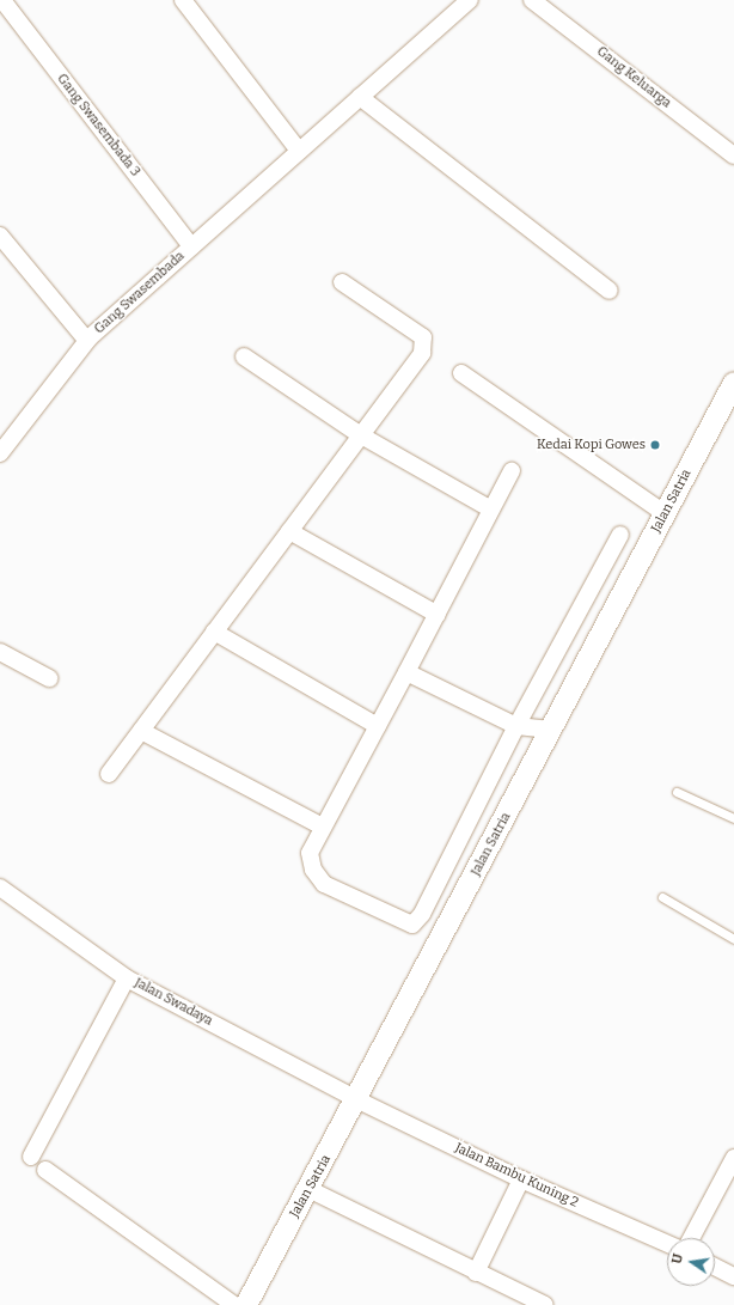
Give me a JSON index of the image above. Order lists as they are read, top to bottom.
{
  "streets": {
    "street": [
      "Gang Keluarga",
      "Gang Swasembada 3",
      "Gang Swasembada",
      "Jalan Satria",
      "Jalan Swadaya",
      "Jalan Bambu Kuning 2"
    ]
  },
  "crossings": [
    ["Gang Swasembada 3", "Gang Swasembada"],
    ["Jalan Satria", "Jalan Swadaya"],
    ["Jalan Satria", "Jalan Bambu Kuning 2"],
    ["Jalan Swadaya", "Jalan Bambu Kuning 2"]
  ],
  "places": ["Kedai Kopi Gowes"],
  "north": "left"
}
